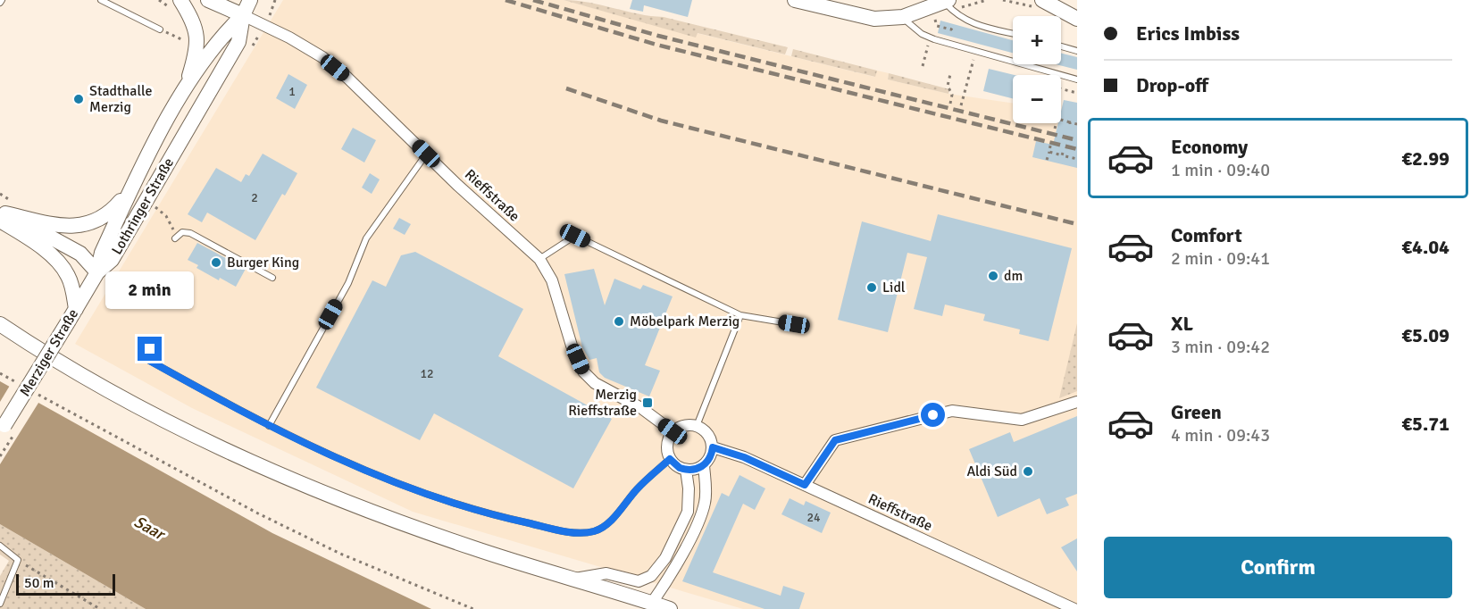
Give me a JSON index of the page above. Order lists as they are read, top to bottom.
{
  "streets": {
    "main road": ["Lothringer Straße", "Merziger Straße"],
    "street": ["Rieffstraße"]
  },
  "crossings": [
    ["Rieffstraße", "Lothringer Straße"],
    ["Lothringer Straße", "Merziger Straße"]
  ],
  "water": ["Saar"],
  "places": {
    "other": [
      "Stadthalle Merzig",
      "Burger King",
      "dm",
      "Lidl",
      "Möbelpark Merzig",
      "Aldi Süd"
    ],
    "transit": ["Merzig Rieffstraße"]
  },
  "house_numbers": [
    "1",
    "2",
    "12",
    "24"
  ],
  "scale_bar": "50 m",
  "page": {
    "banner": ["Erics Imbiss", "Drop-off"],
    "map_buttons": ["+", "−"],
    "list": [
      {
        "name": "Economy",
        "note": "1 min · 09:40",
        "value": "€2.99"
      },
      {
        "name": "Comfort",
        "note": "2 min · 09:41",
        "value": "€4.04"
      },
      {
        "name": "XL",
        "note": "3 min · 09:42",
        "value": "€5.09"
      },
      {
        "name": "Green",
        "note": "4 min · 09:43",
        "value": "€5.71"
      }
    ],
    "bubble": "2 min",
    "buttons": "Confirm",
    "scale": "50 m"
  }
}
